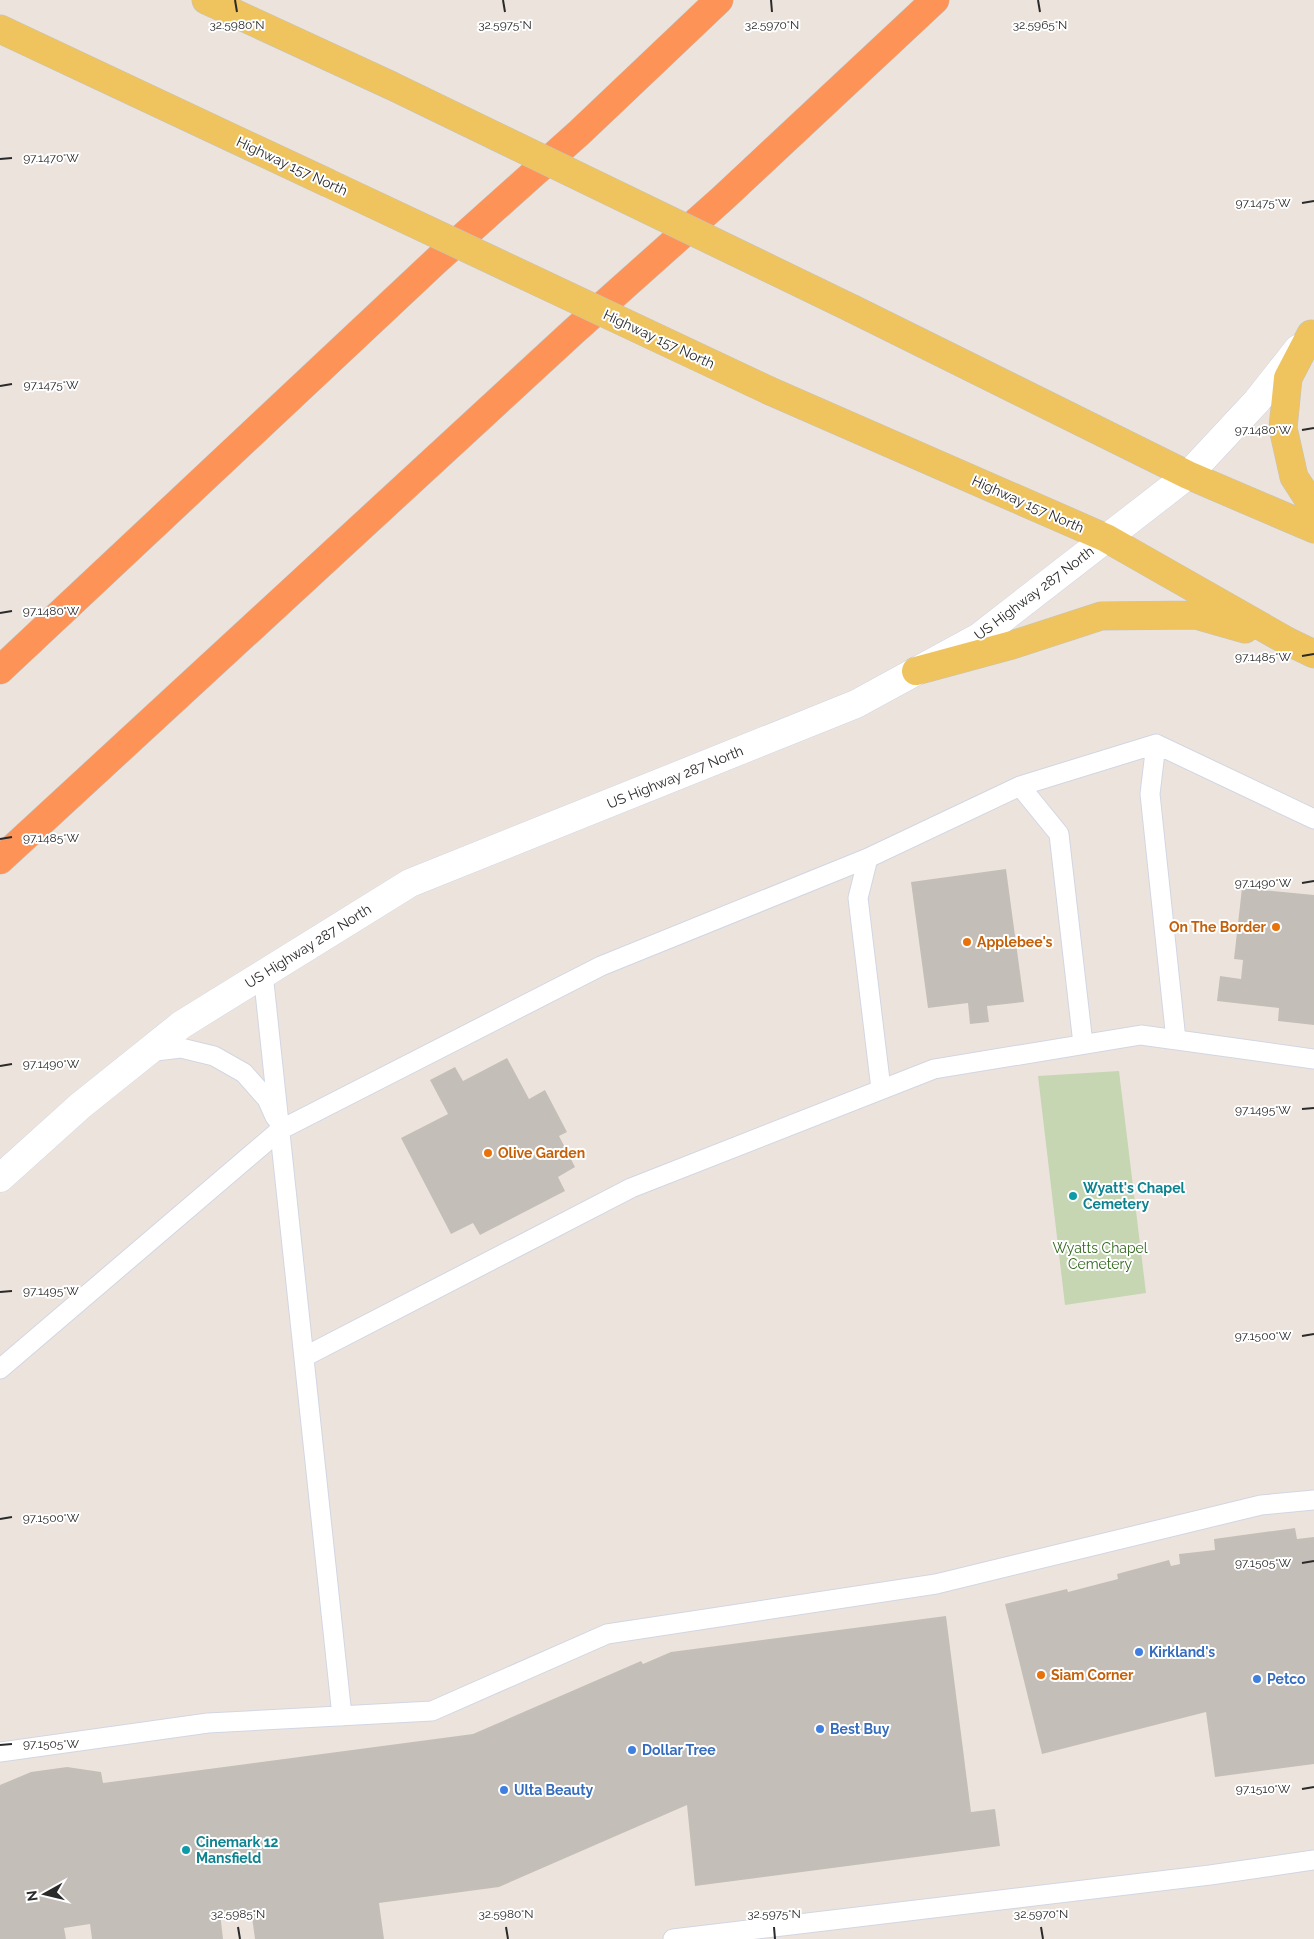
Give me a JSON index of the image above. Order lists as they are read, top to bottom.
{
  "streets": {
    "main road": ["Highway 157 North", "US Highway 287 North"]
  },
  "crossings": [
    ["Highway 157 North", "US Highway 287 North"]
  ],
  "parks": ["Wyatts Chapel Cemetery"],
  "places": [
    "On The Border",
    "Applebee's",
    "Olive Garden",
    "Wyatt's Chapel Cemetery",
    "Kirkland's",
    "Siam Corner",
    "Petco",
    "Best Buy",
    "Dollar Tree",
    "Ulta Beauty",
    "Cinemark 12 Mansfield"
  ],
  "north": "left",
  "coordinates": [
    "32.5980°N",
    "32.5975°N",
    "32.5970°N",
    "32.5965°N",
    "97.1470°W",
    "97.1475°W",
    "97.1480°W",
    "97.1485°W",
    "97.1490°W",
    "97.1495°W",
    "97.1500°W",
    "97.1505°W",
    "97.1510°W",
    "32.5985°N"
  ]
}
